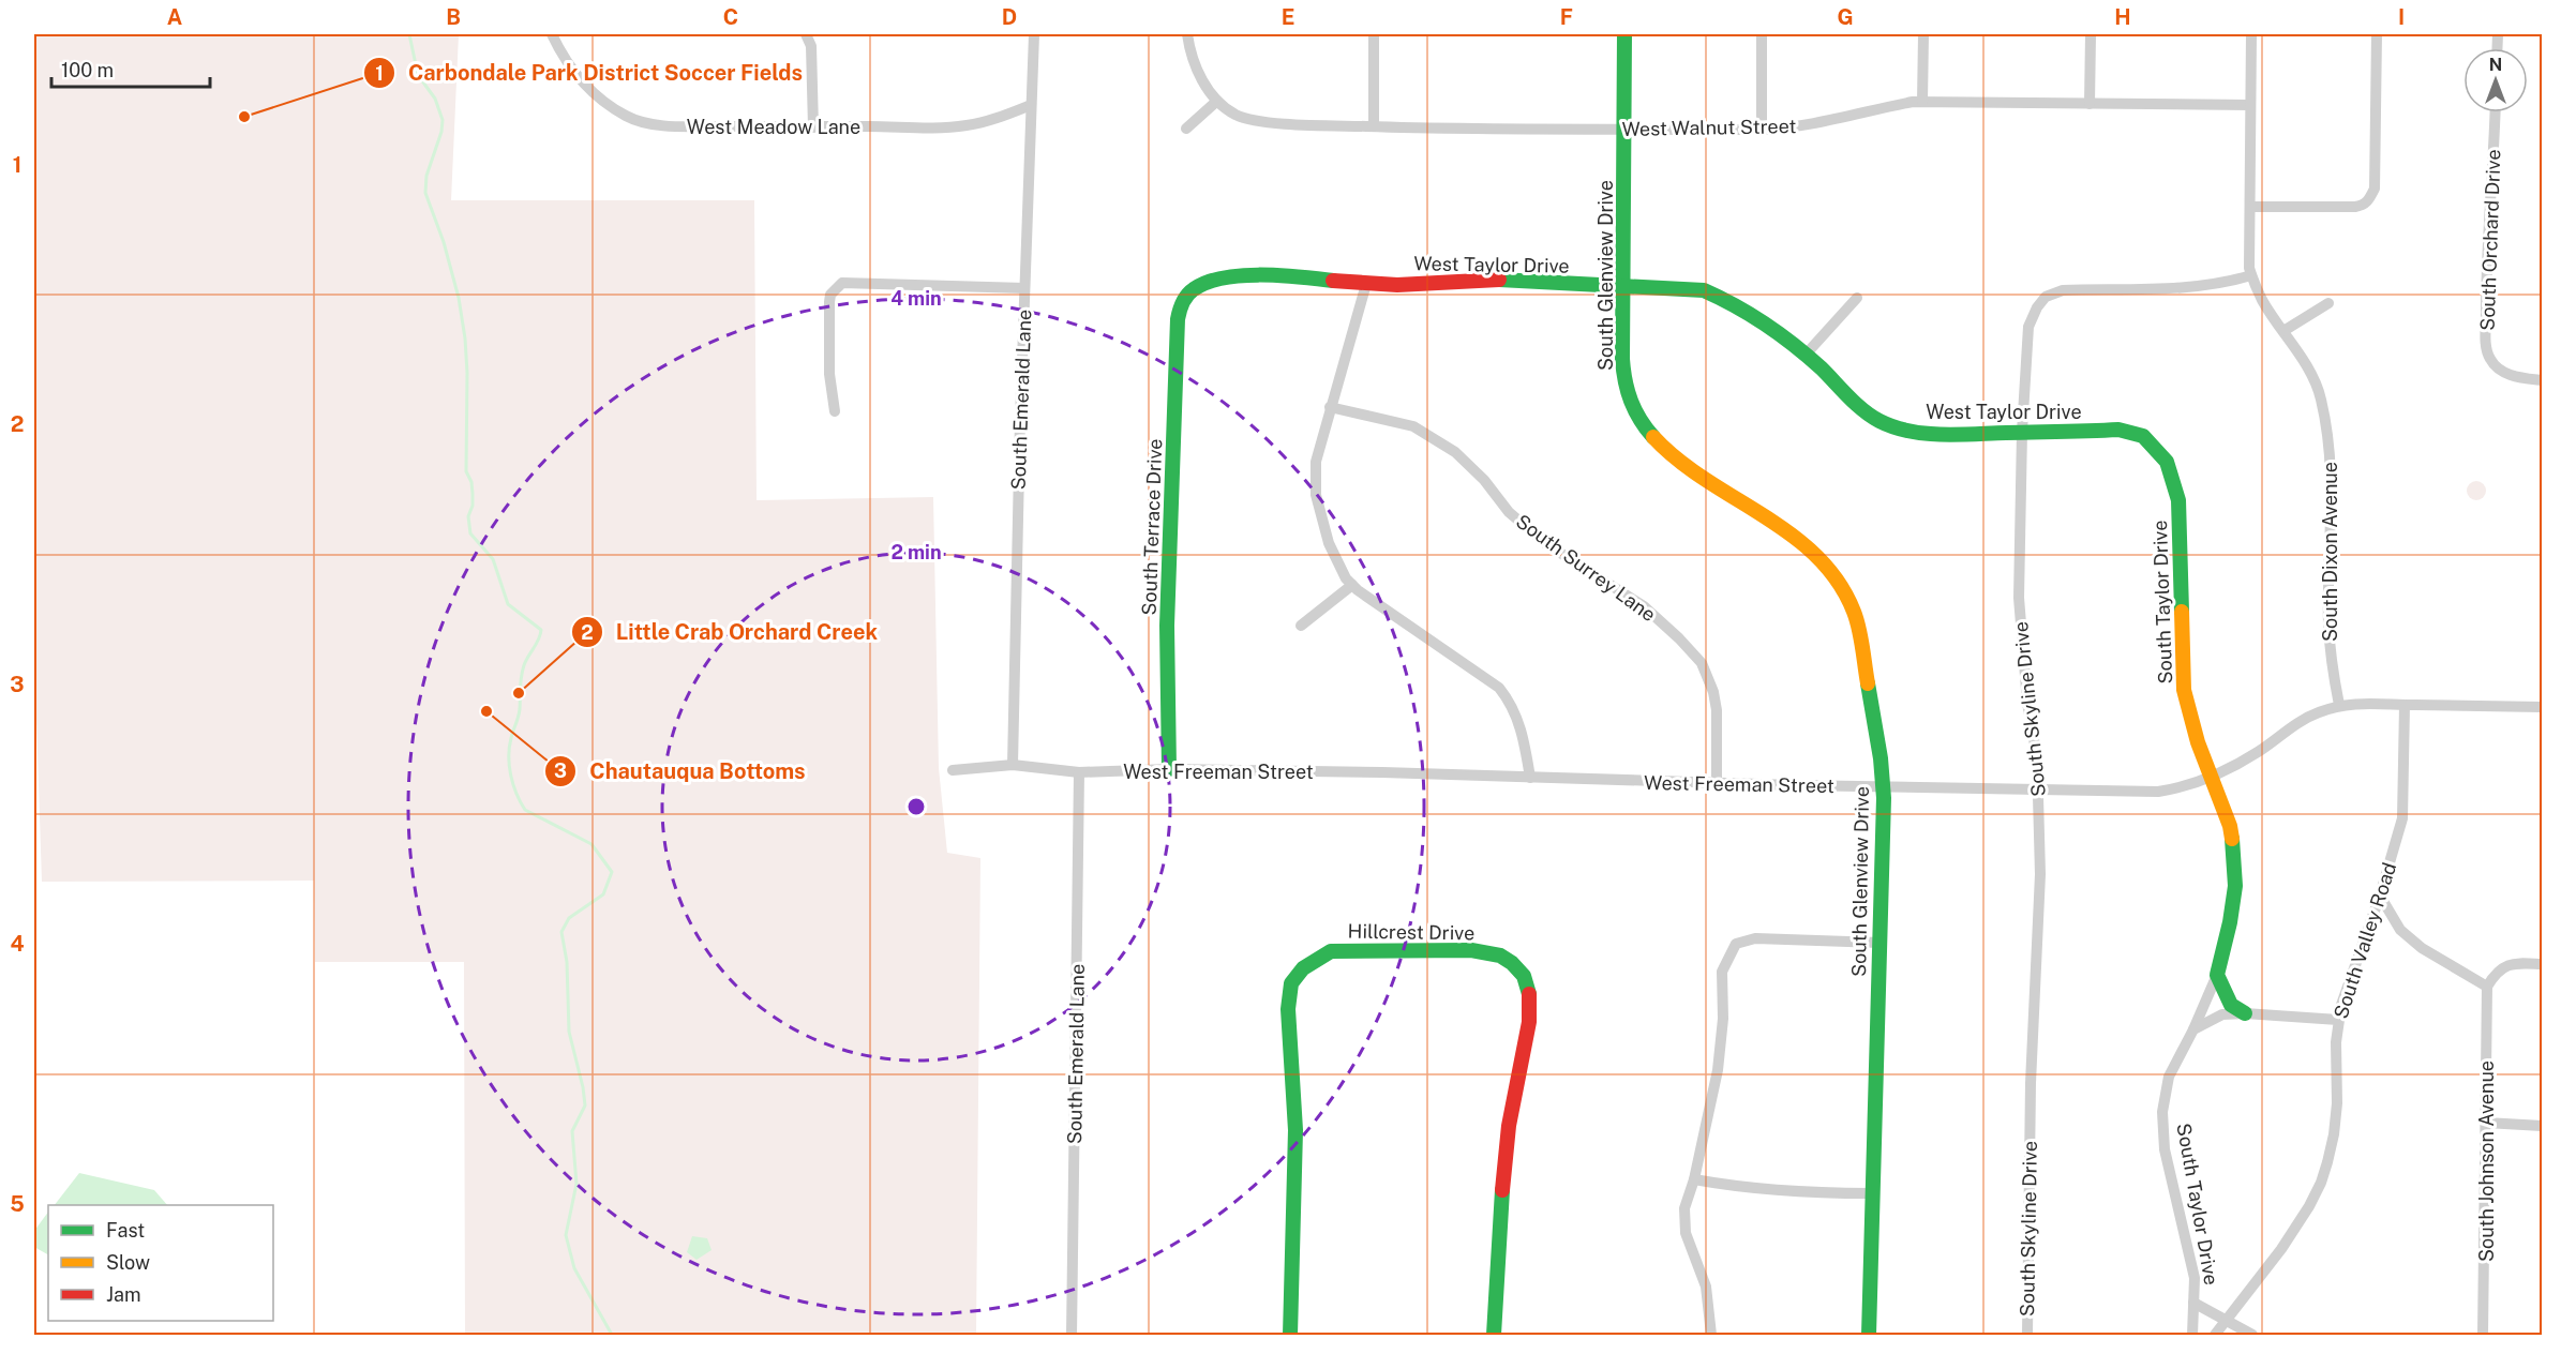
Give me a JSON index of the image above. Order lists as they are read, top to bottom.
{
  "streets": {
    "street": [
      "West Meadow Lane",
      "West Walnut Street",
      "South Orchard Drive",
      "West Taylor Drive",
      "South Glenview Drive",
      "South Emerald Lane",
      "South Terrace Drive",
      "South Dixon Avenue",
      "South Surrey Lane",
      "South Taylor Drive",
      "South Skyline Drive",
      "West Freeman Street",
      "Hillcrest Drive",
      "South Valley Road",
      "South Johnson Avenue"
    ]
  },
  "crossings": [
    ["West Meadow Lane", "South Emerald Lane"],
    ["West Walnut Street", "South Glenview Drive"],
    ["West Walnut Street", "South Dixon Avenue"],
    ["West Taylor Drive", "South Glenview Drive"],
    ["West Taylor Drive", "South Terrace Drive"],
    ["West Taylor Drive", "South Taylor Drive"],
    ["West Taylor Drive", "South Skyline Drive"],
    ["South Glenview Drive", "West Freeman Street"],
    ["South Emerald Lane", "West Freeman Street"],
    ["South Terrace Drive", "West Freeman Street"],
    ["South Dixon Avenue", "South Skyline Drive"],
    ["South Dixon Avenue", "West Freeman Street"],
    ["South Surrey Lane", "West Freeman Street"],
    ["South Taylor Drive", "West Freeman Street"],
    ["South Skyline Drive", "West Freeman Street"],
    ["West Freeman Street", "South Valley Road"]
  ],
  "places": ["Carbondale Park District Soccer Fields", "Little Crab Orchard Creek", "Chautauqua Bottoms"],
  "legend": ["Fast", "Slow", "Jam"],
  "scale_bar": "100 m",
  "north": "top",
  "grid": {
    "columns": [
      "A",
      "B",
      "C",
      "D",
      "E",
      "F",
      "G",
      "H",
      "I"
    ],
    "rows": [
      "1",
      "2",
      "3",
      "4",
      "5"
    ]
  },
  "rings": ["4 min", "2 min"]
}
